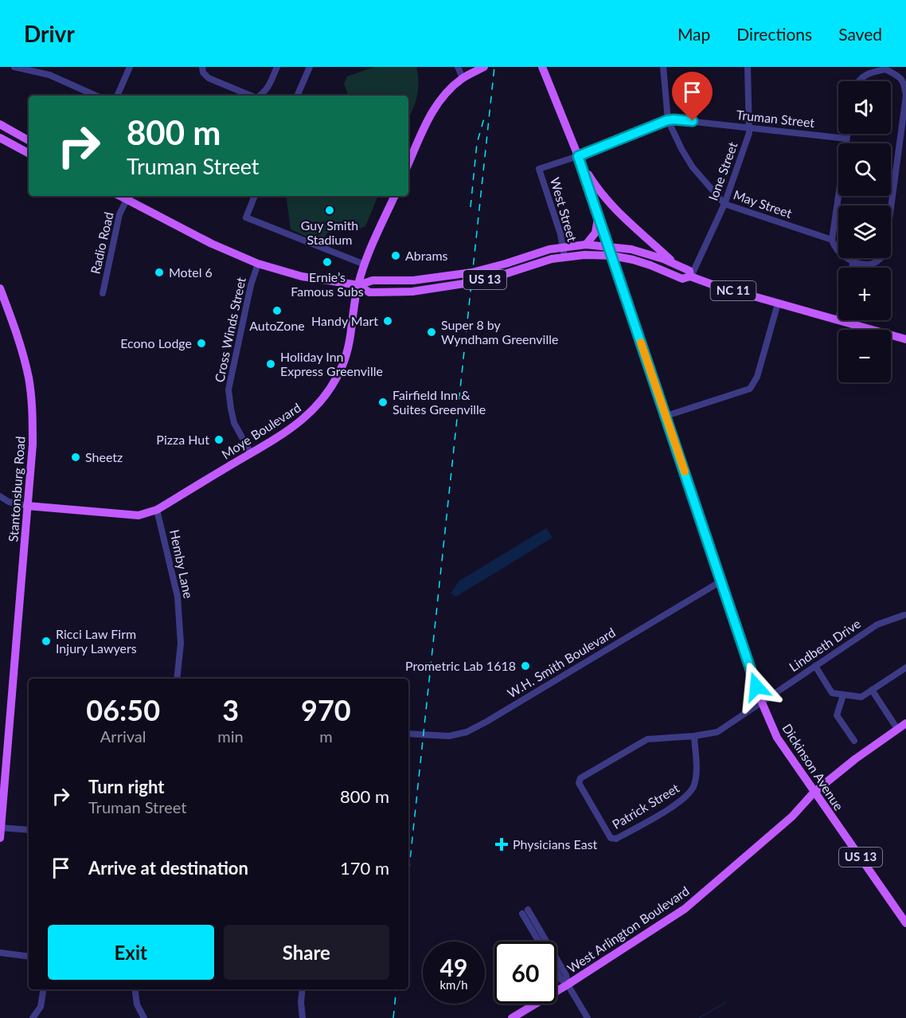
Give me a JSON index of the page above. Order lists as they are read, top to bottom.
{
  "streets": {
    "main road": [
      "US 13",
      "NC 11",
      "Moye Boulevard",
      "Stantonsburg Road",
      "Dickinson Avenue",
      "West Arlington Boulevard"
    ],
    "street": [
      "Truman Street",
      "Ione Street",
      "May Street",
      "West Street",
      "Radio Road",
      "Cross Winds Street",
      "Hemby Lane",
      "Lindbeth Drive",
      "W.H. Smith Boulevard",
      "Patrick Street"
    ]
  },
  "crossings": [
    ["Truman Street", "Ione Street"],
    ["Truman Street", "May Street"],
    ["Truman Street", "West Street"],
    ["Truman Street", "Dickinson Avenue"],
    ["Ione Street", "May Street"],
    ["Ione Street", "NC 11"],
    ["West Street", "US 13"],
    ["Radio Road", "US 13"],
    ["US 13", "NC 11"],
    ["US 13", "Cross Winds Street"],
    ["US 13", "Moye Boulevard"],
    ["US 13", "Dickinson Avenue"],
    ["NC 11", "Dickinson Avenue"],
    ["Cross Winds Street", "Moye Boulevard"],
    ["Moye Boulevard", "Stantonsburg Road"],
    ["Moye Boulevard", "Hemby Lane"],
    ["Lindbeth Drive", "Dickinson Avenue"],
    ["Lindbeth Drive", "Patrick Street"],
    ["W.H. Smith Boulevard", "Dickinson Avenue"],
    ["Dickinson Avenue", "West Arlington Boulevard"]
  ],
  "places": {
    "other": [
      "Guy Smith Stadium",
      "Abrams",
      "Ernie’s Famous Subs",
      "Motel 6",
      "AutoZone",
      "Handy Mart",
      "Super 8 by Wyndham Greenville",
      "Econo Lodge",
      "Holiday Inn Express Greenville",
      "Fairfield Inn & Suites Greenville",
      "Pizza Hut",
      "Sheetz",
      "Ricci Law Firm Injury Lawyers",
      "Prometric Lab 1618"
    ],
    "health": ["Physicians East"]
  },
  "page": {
    "header": "Drivr",
    "nav": ["Map", "Directions", "Saved"],
    "map_buttons": ["+", "−"],
    "turn": ["800 m", "Truman Street"],
    "eta": [
      "06:50",
      "Arrival",
      "3",
      "min",
      "970",
      "m"
    ],
    "list": [
      {
        "name": "Turn right",
        "note": "Truman Street",
        "value": "800 m"
      },
      {
        "name": "Arrive at destination",
        "value": "170 m"
      }
    ],
    "buttons": ["Exit", "Share"],
    "speed": "49 km/h",
    "limit": "60"
  }
}
